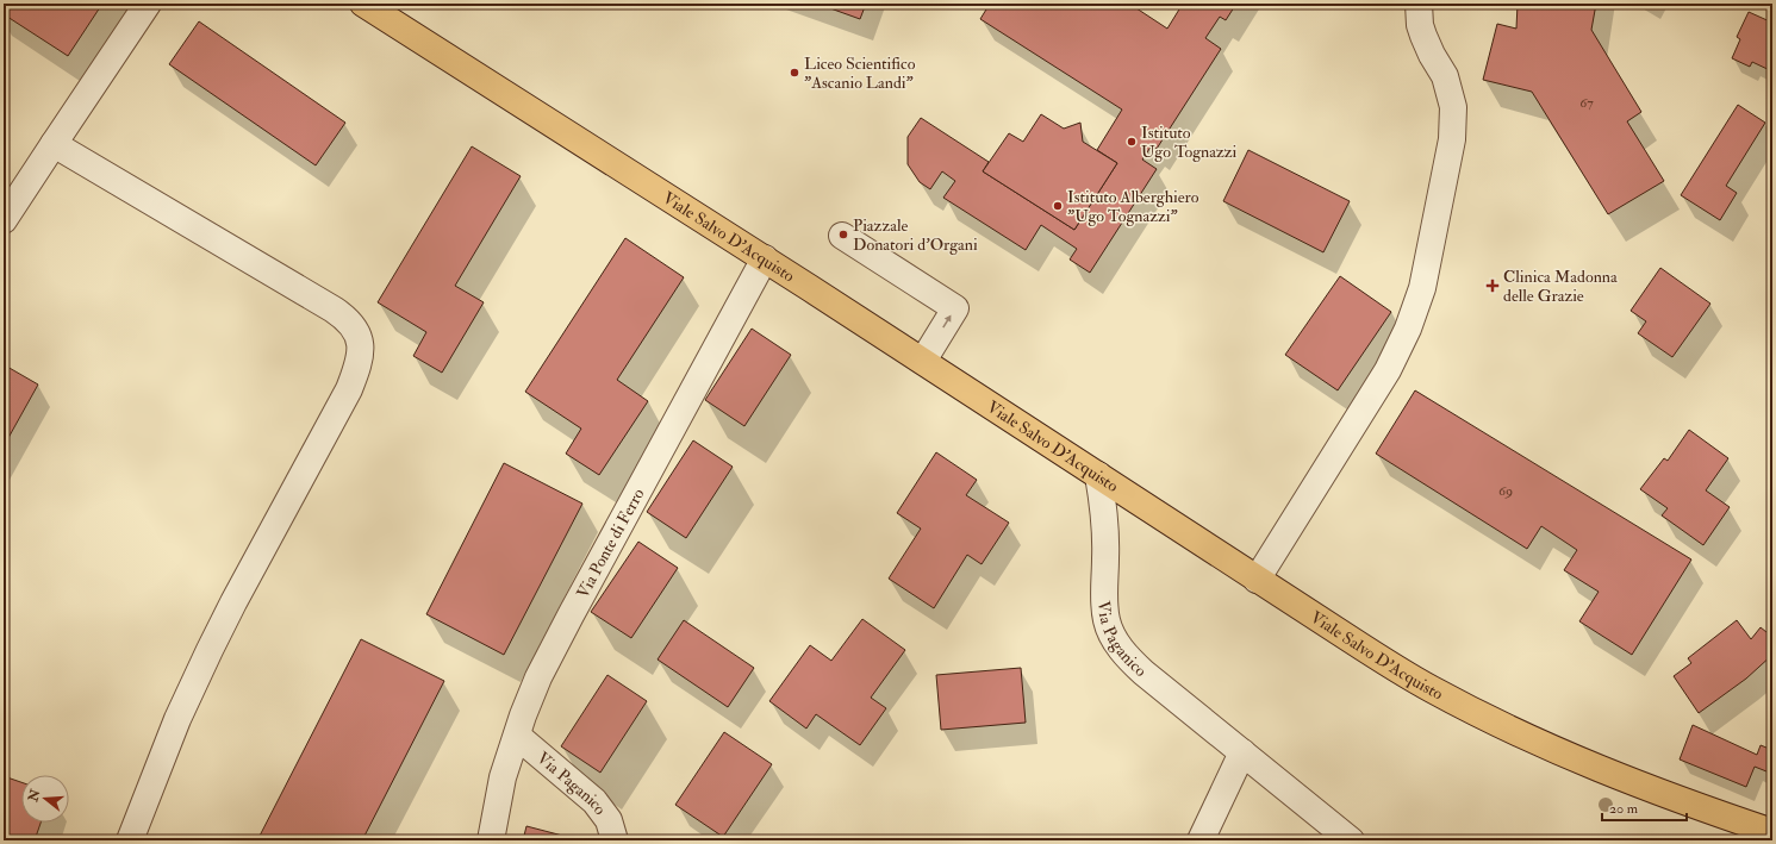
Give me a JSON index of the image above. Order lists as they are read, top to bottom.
{
  "streets": {
    "main road": ["Viale Salvo D'Acquisto"],
    "street": ["Via Ponte di Ferro", "Via Paganico"]
  },
  "crossings": [
    ["Viale Salvo D'Acquisto", "Via Ponte di Ferro"],
    ["Viale Salvo D'Acquisto", "Via Paganico"],
    ["Via Ponte di Ferro", "Via Paganico"]
  ],
  "places": {
    "other": [
      "Liceo Scientifico \"Ascanio Landi\"",
      "Istituto Ugo Tognazzi",
      "Istituto Alberghiero \"Ugo Tognazzi\"",
      "Piazzale Donatori d'Organi"
    ],
    "health": ["Clinica Madonna delle Grazie"]
  },
  "house_numbers": ["67", "69"],
  "scale_bar": "20 m",
  "north": "left"
}
